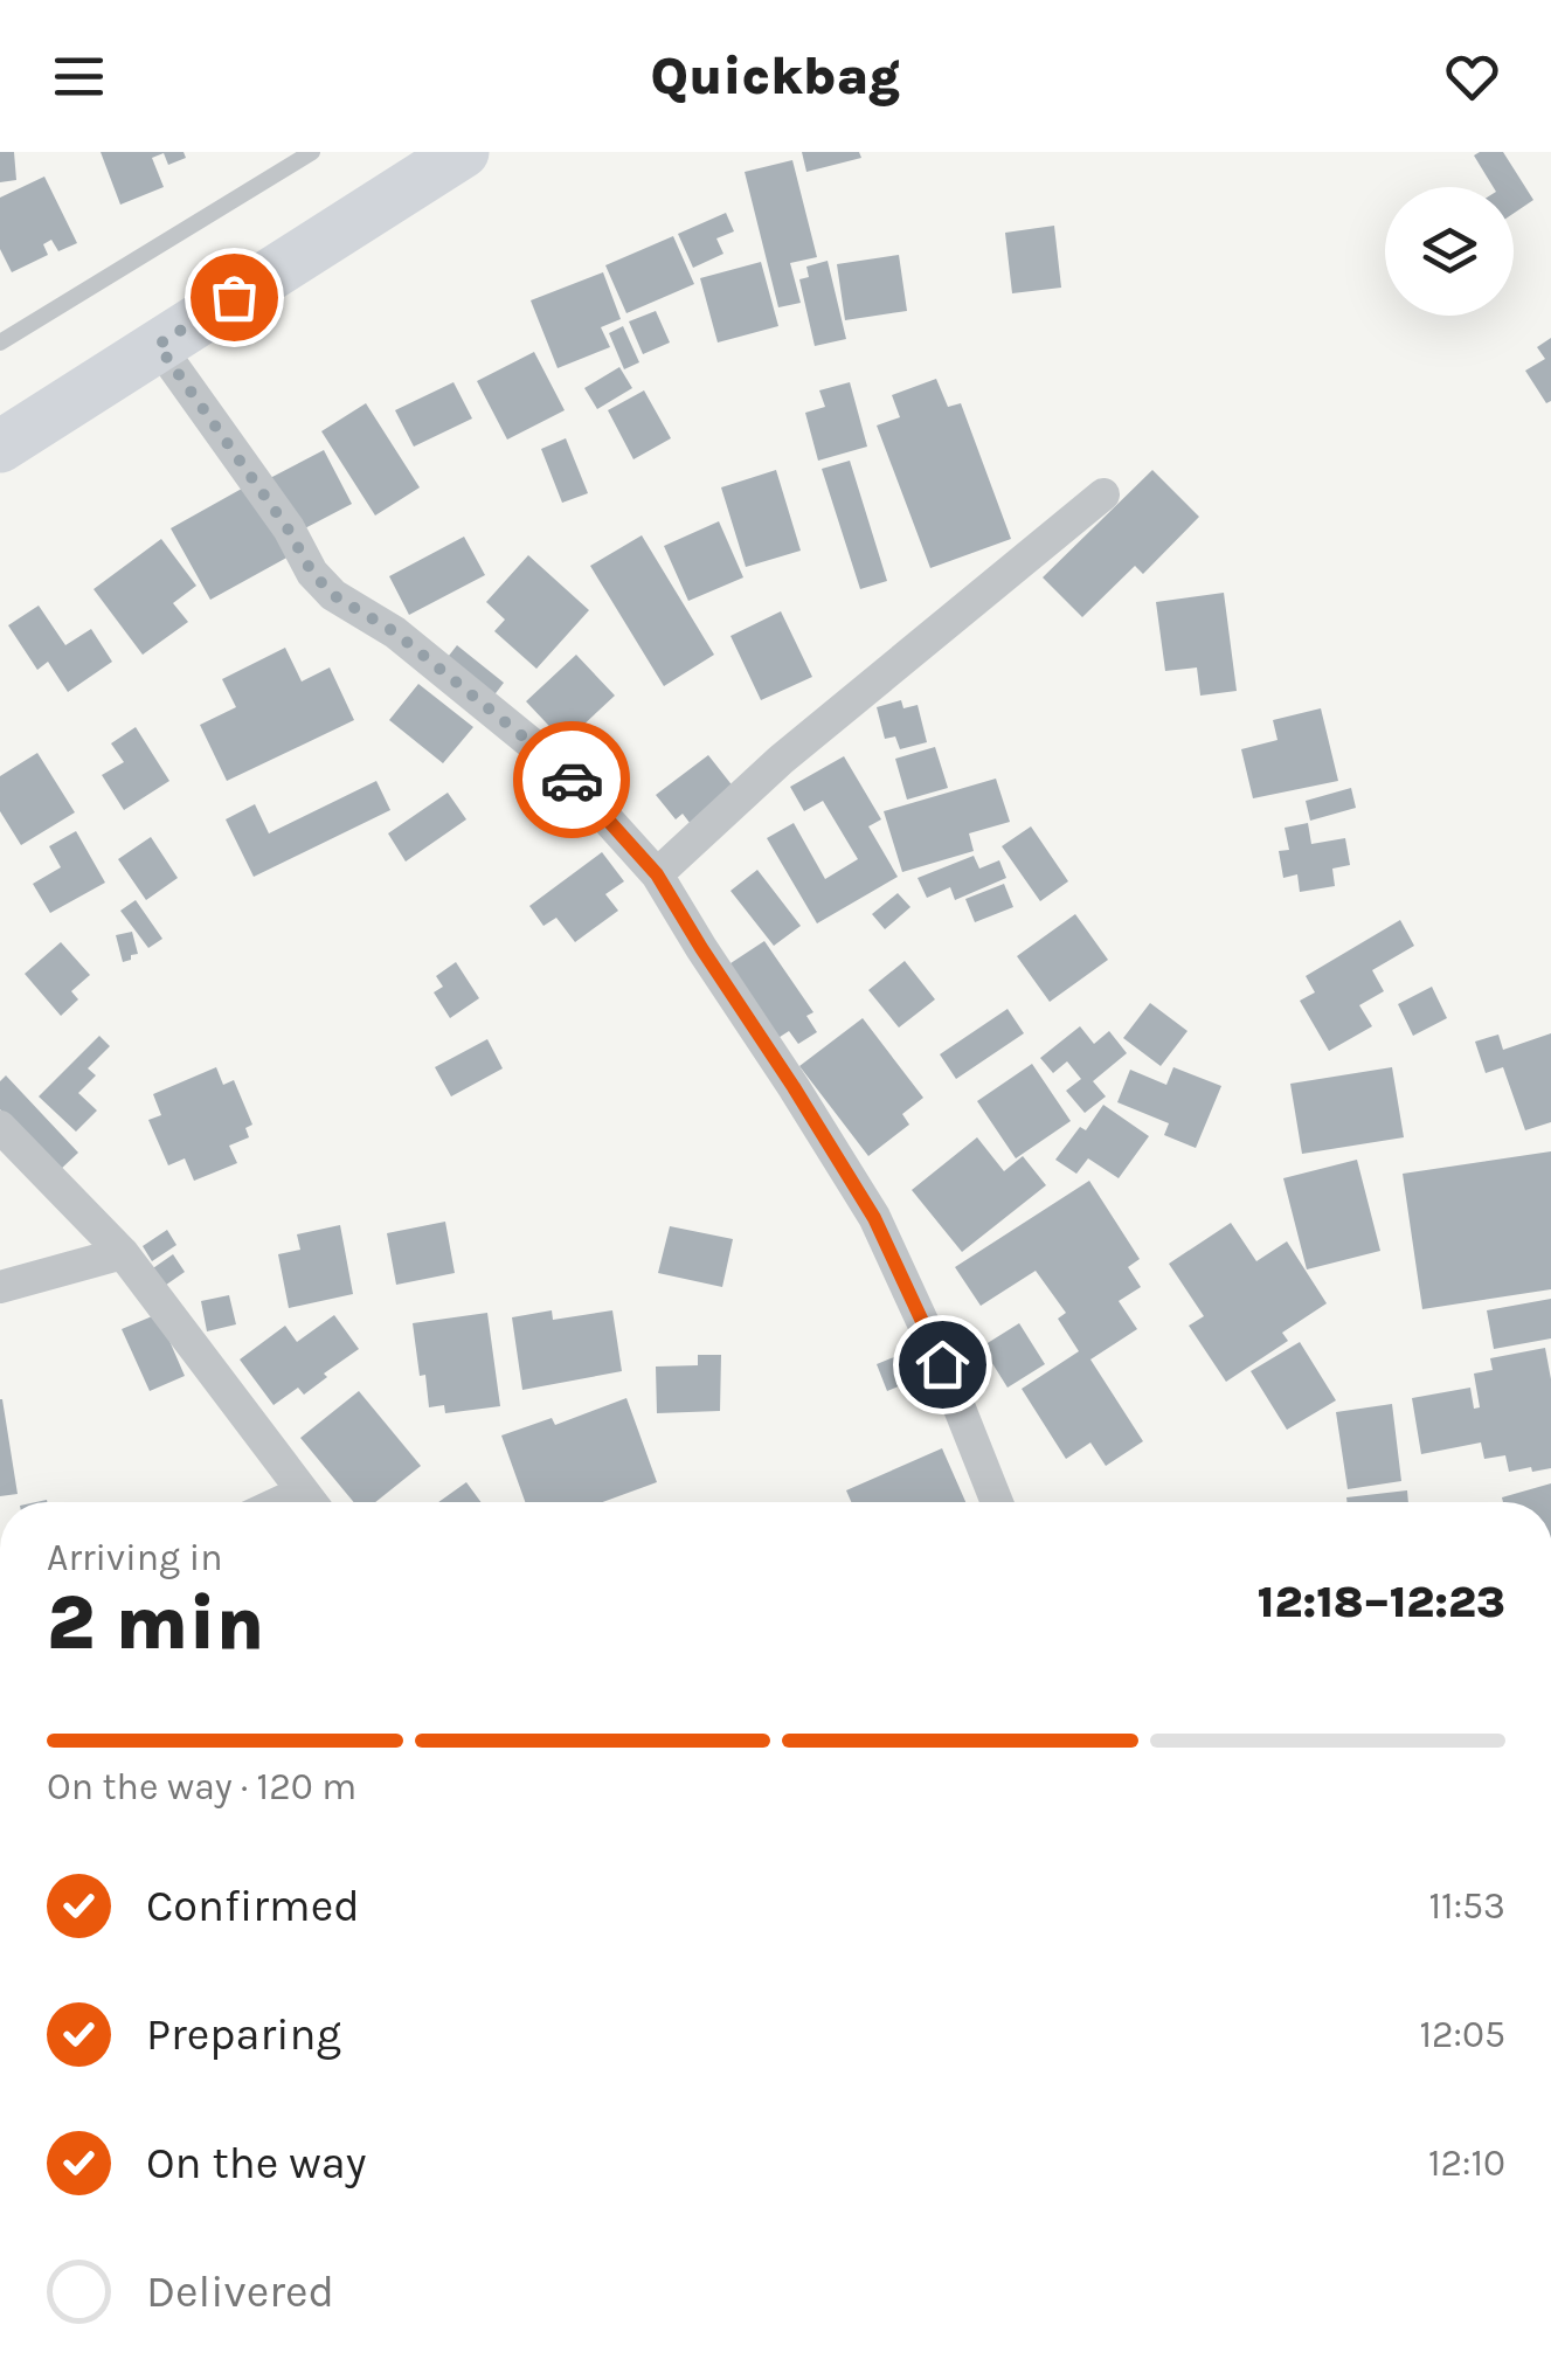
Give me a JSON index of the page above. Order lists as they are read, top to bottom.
{
  "page": {
    "header": "Quickbag",
    "heading": ["2 min", "Arriving in", "12:18–12:23"],
    "bar": "On the way · 120 m",
    "list": [
      ["Confirmed", "11:53"],
      ["Preparing", "12:05"],
      ["On the way", "12:10"],
      "Delivered"
    ]
  }
}
